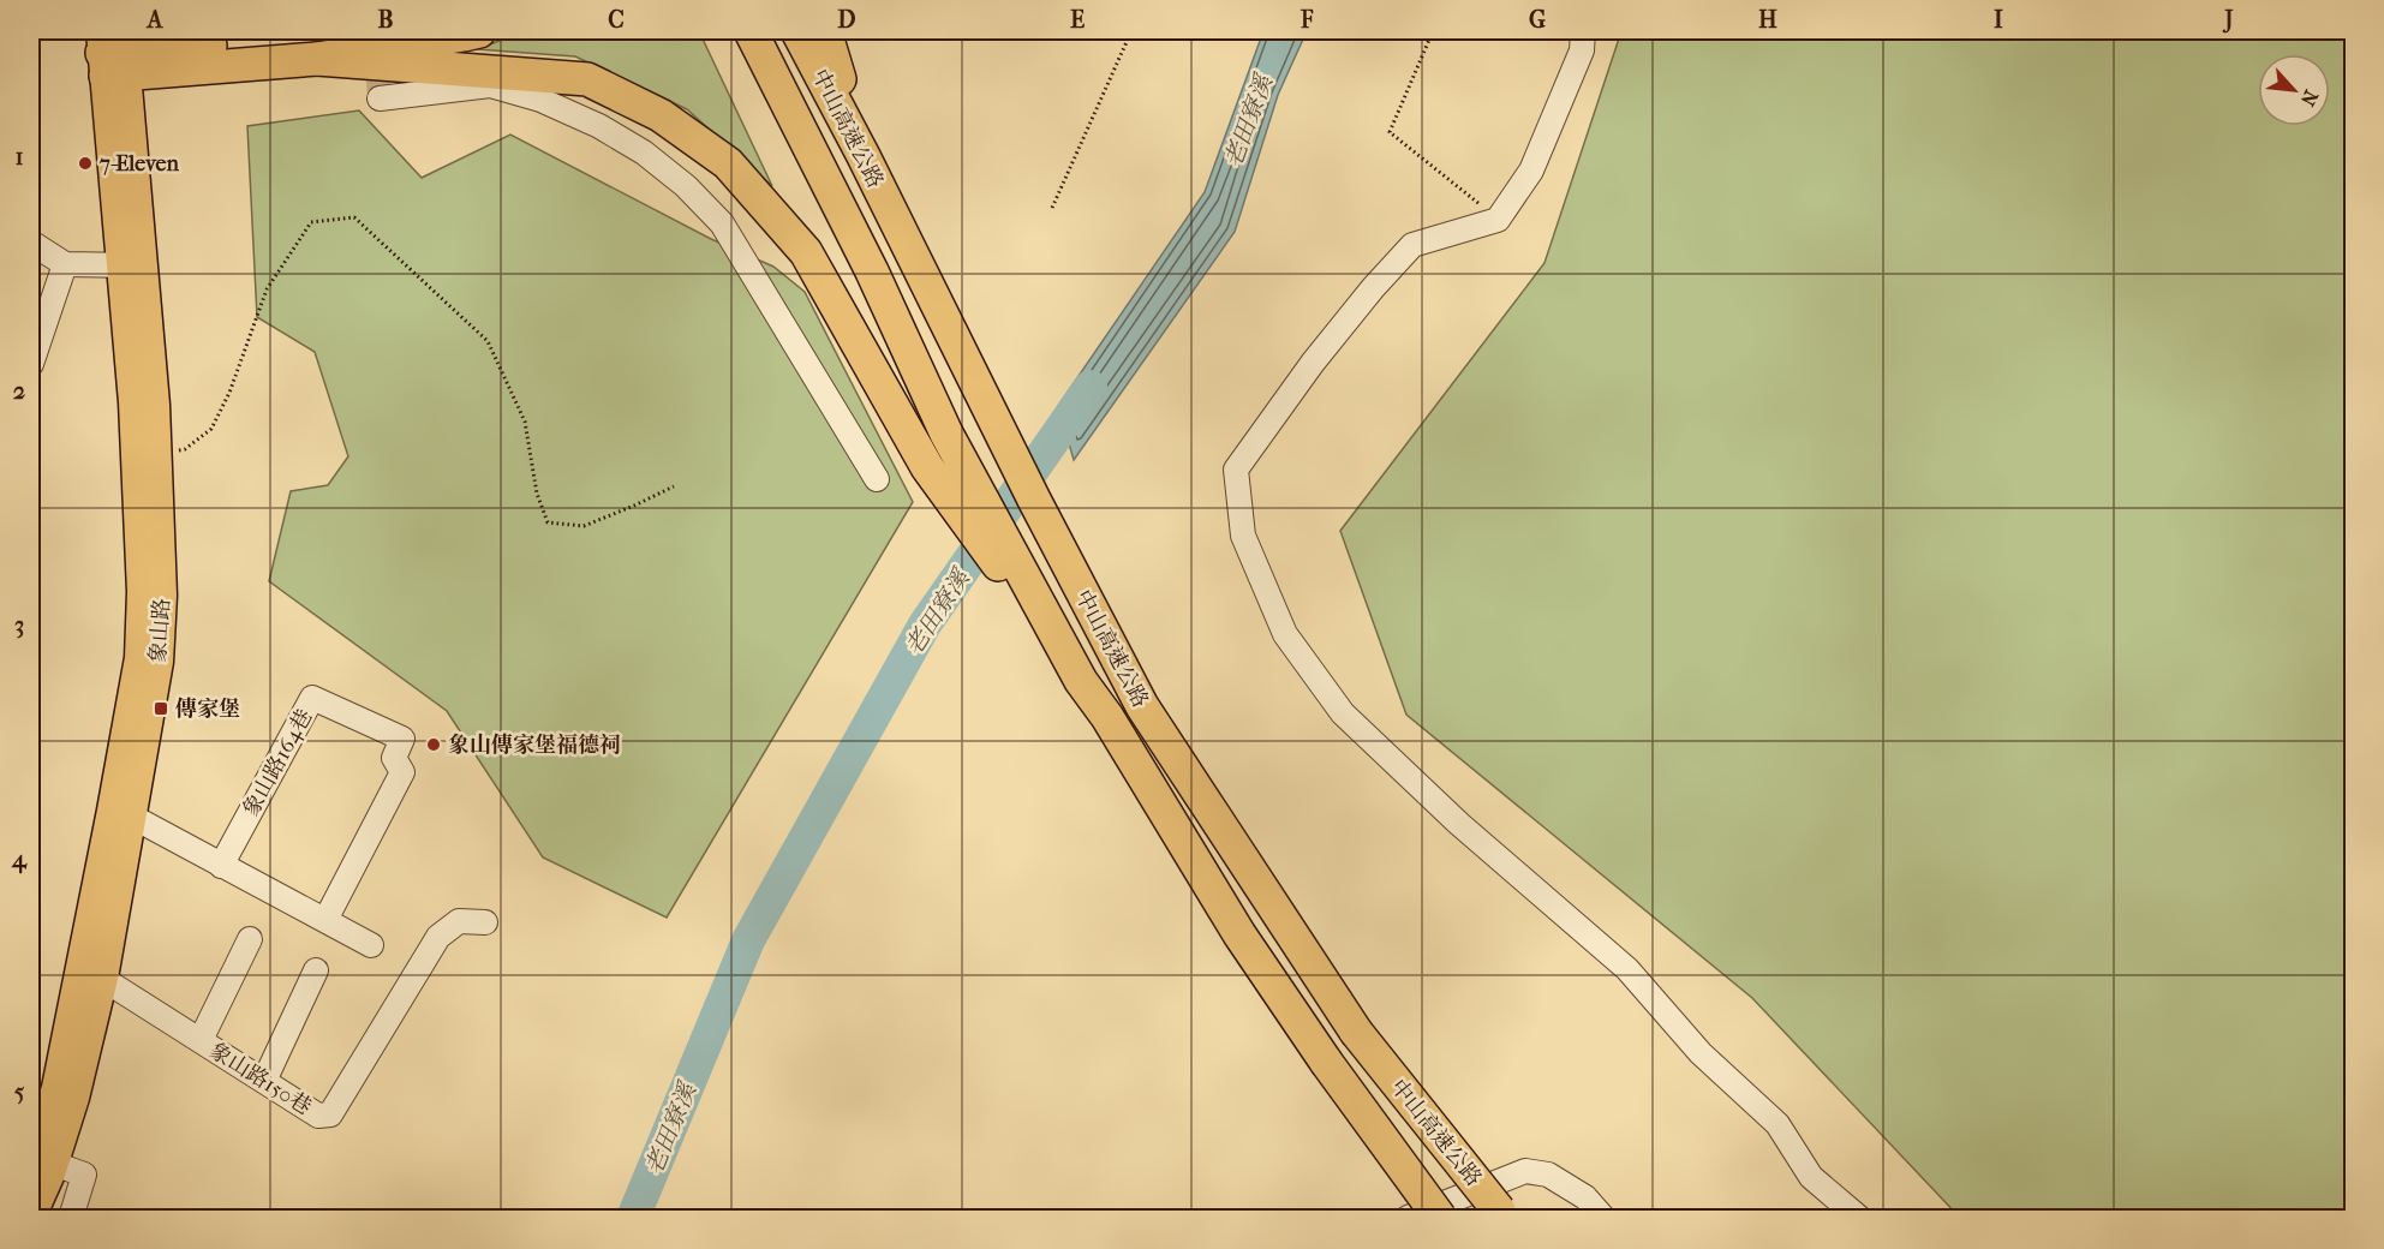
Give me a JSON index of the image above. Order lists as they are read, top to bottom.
{
  "streets": {
    "highway": ["中山高速公路"],
    "main road": ["象山路"],
    "street": ["象山路164巷", "象山路150巷"]
  },
  "crossings": [
    ["象山路", "象山路150巷"]
  ],
  "water": ["老田寮溪"],
  "places": {
    "other": ["7-Eleven", "象山傳家堡福德祠"],
    "transit": ["傳家堡"]
  },
  "north": "bottom right",
  "grid": {
    "columns": [
      "A",
      "B",
      "C",
      "D",
      "E",
      "F",
      "G",
      "H",
      "I",
      "J"
    ],
    "rows": [
      "1",
      "2",
      "3",
      "4",
      "5"
    ]
  }
}
